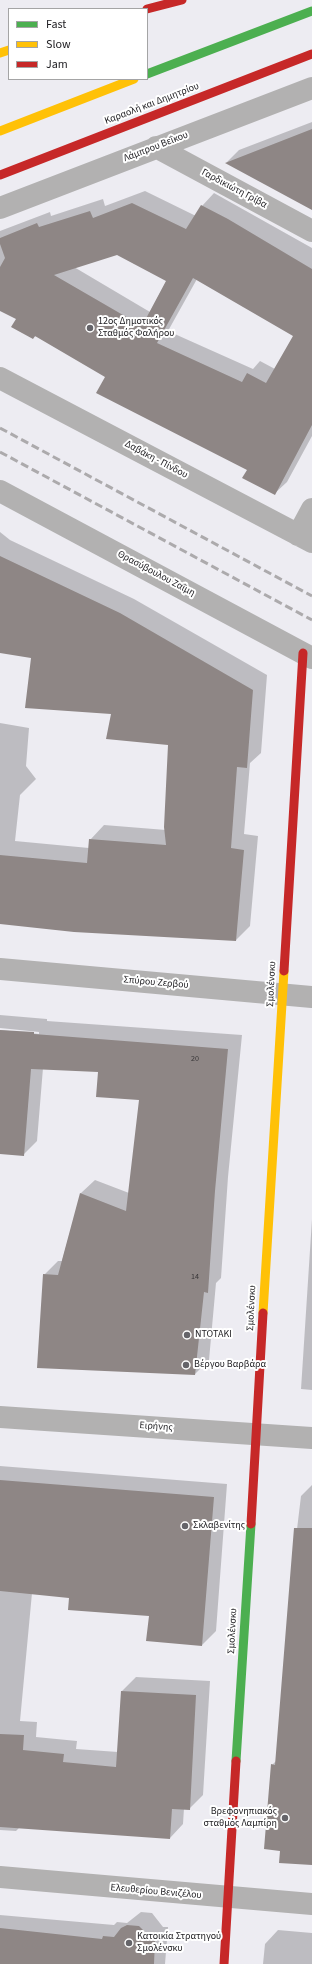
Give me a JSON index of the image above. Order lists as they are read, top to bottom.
{
  "streets": {
    "street": [
      "Καραολή και Δημητρίου",
      "Λάμπρου Βεΐκου",
      "Γαρδικιώτη Γρίβα",
      "Δαβάκη - Πίνδου",
      "Θρασύβουλου Ζαΐμη",
      "Σπύρου Ζερβού",
      "Σμολένσκυ",
      "Ειρήνης",
      "Ελευθερίου Βενιζέλου"
    ]
  },
  "crossings": [
    ["Λάμπρου Βεΐκου", "Γαρδικιώτη Γρίβα"],
    ["Θρασύβουλου Ζαΐμη", "Σμολένσκυ"],
    ["Σπύρου Ζερβού", "Σμολένσκυ"],
    ["Σμολένσκυ", "Ειρήνης"],
    ["Σμολένσκυ", "Ελευθερίου Βενιζέλου"]
  ],
  "places": [
    "12ος Δημοτικός Σταθμός Φαλήρου",
    "NTOTAKI",
    "Βέργου Βαρβάρα",
    "Σκλαβενίτης",
    "Bρεφονηπιακός σταθμός Λαμπίρη",
    "Κατοικία Στρατηγού Σμολένσκυ"
  ],
  "house_numbers": ["20", "14"],
  "legend": ["Fast", "Slow", "Jam"]
}
